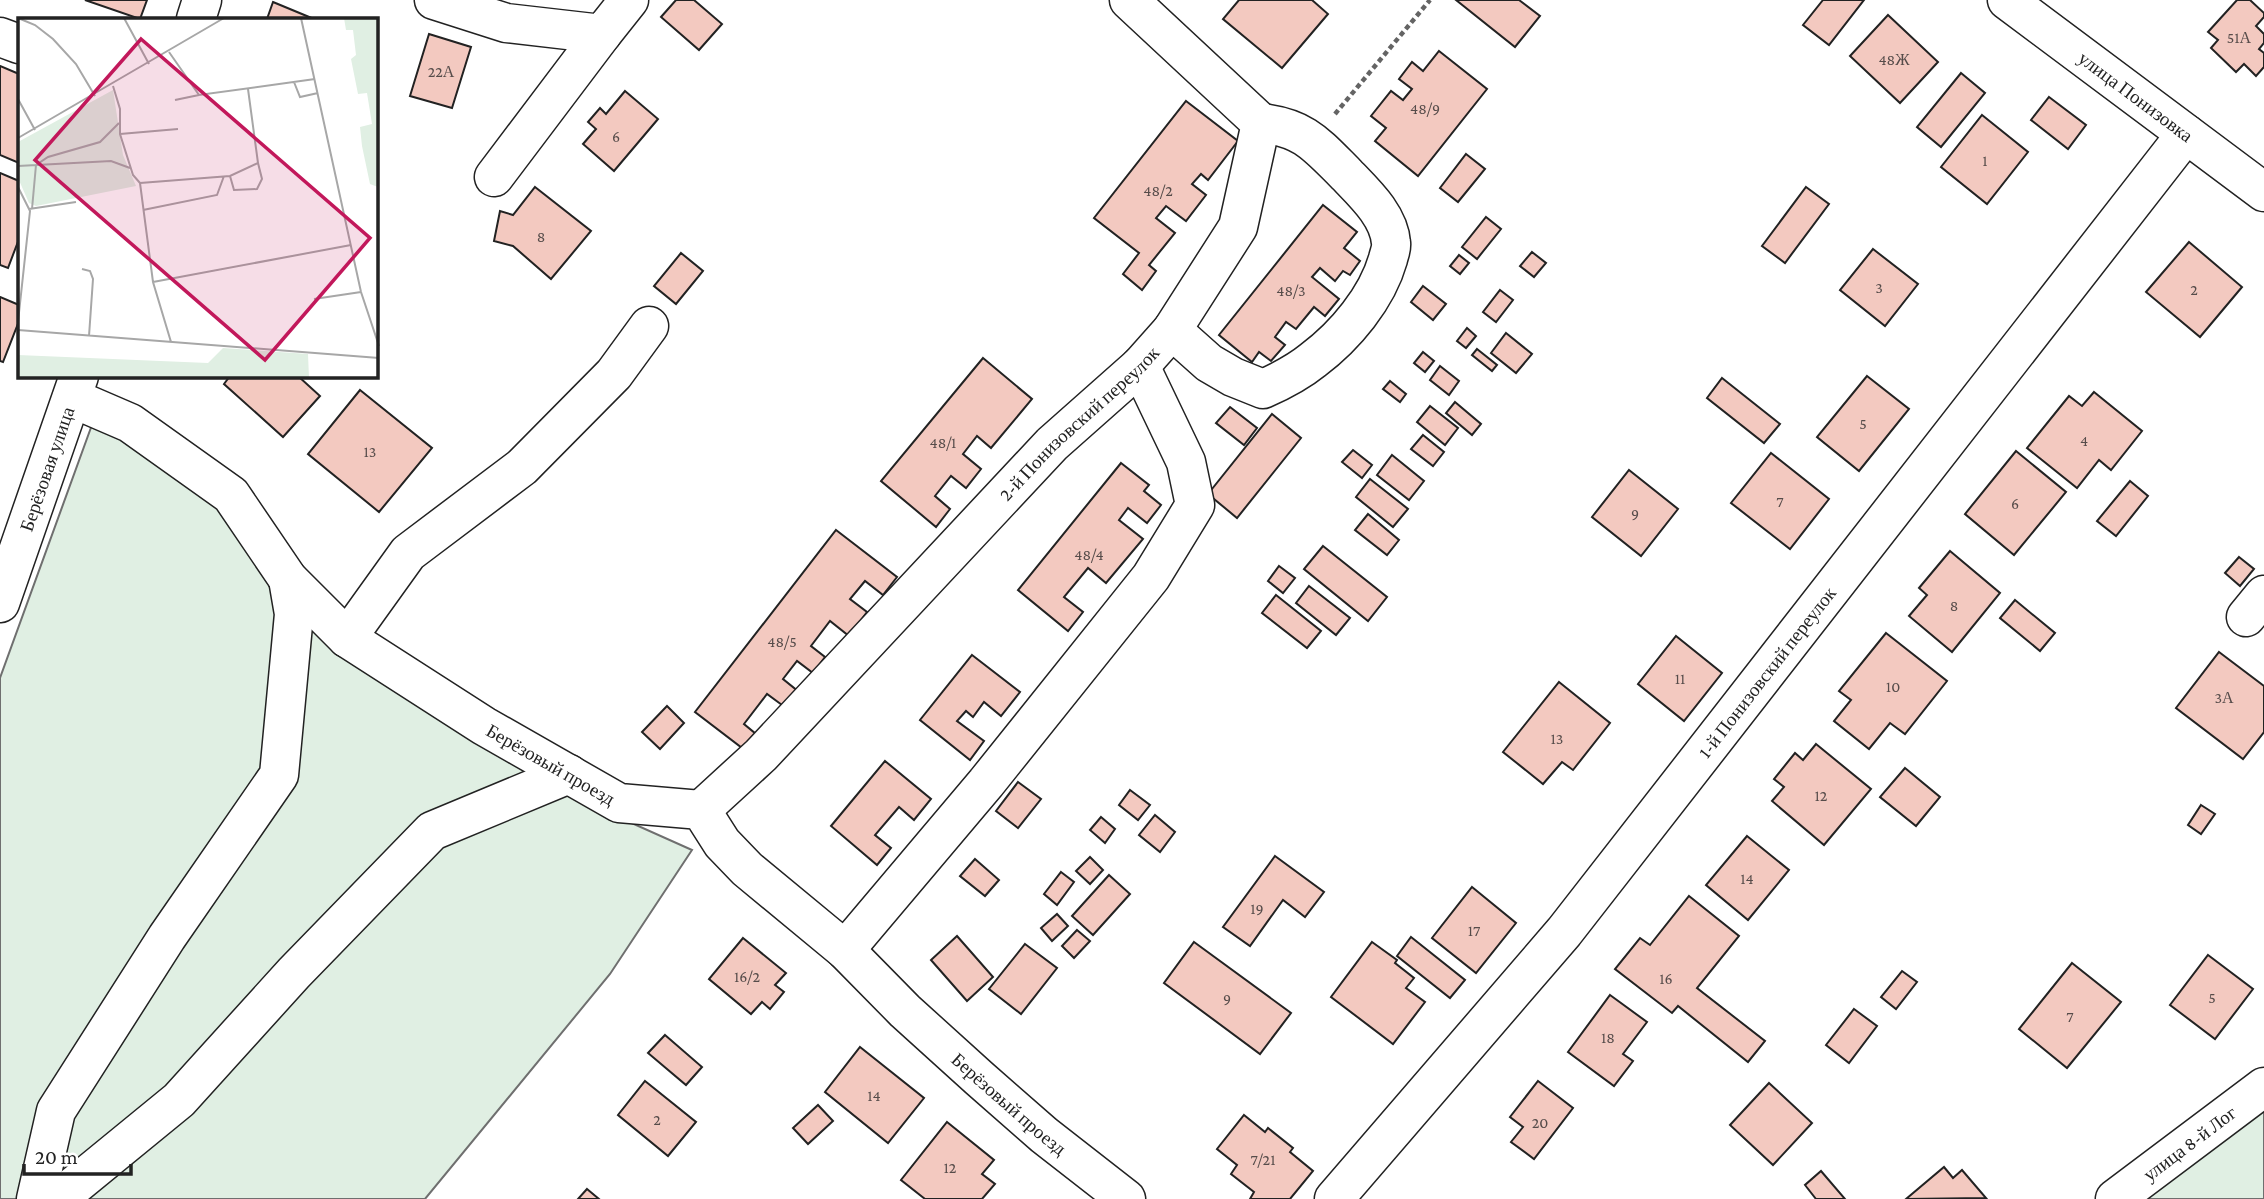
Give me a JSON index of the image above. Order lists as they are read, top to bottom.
{
  "streets": {
    "street": [
      "улица Понизовка",
      "2-й Понизовский переулок",
      "Берёзовая улица",
      "1-й Понизовский переулок",
      "Берёзовый проезд",
      "улица 8-й Лог"
    ]
  },
  "crossings": [
    ["улица Понизовка", "1-й Понизовский переулок"],
    ["2-й Понизовский переулок", "Берёзовый проезд"],
    ["Берёзовая улица", "Берёзовый проезд"]
  ],
  "house_numbers": [
    "51А",
    "48Ж",
    "22А",
    "48/9",
    "6",
    "1",
    "48/2",
    "8",
    "3",
    "2",
    "48/3",
    "5",
    "4",
    "48/1",
    "13",
    "7",
    "6",
    "9",
    "48/4",
    "8",
    "48/5",
    "11",
    "10",
    "3А",
    "13",
    "12",
    "14",
    "19",
    "17",
    "16/2",
    "16",
    "5",
    "9",
    "7",
    "18",
    "14",
    "2",
    "20",
    "7/21",
    "12"
  ],
  "scale_bar": "20 m"
}
